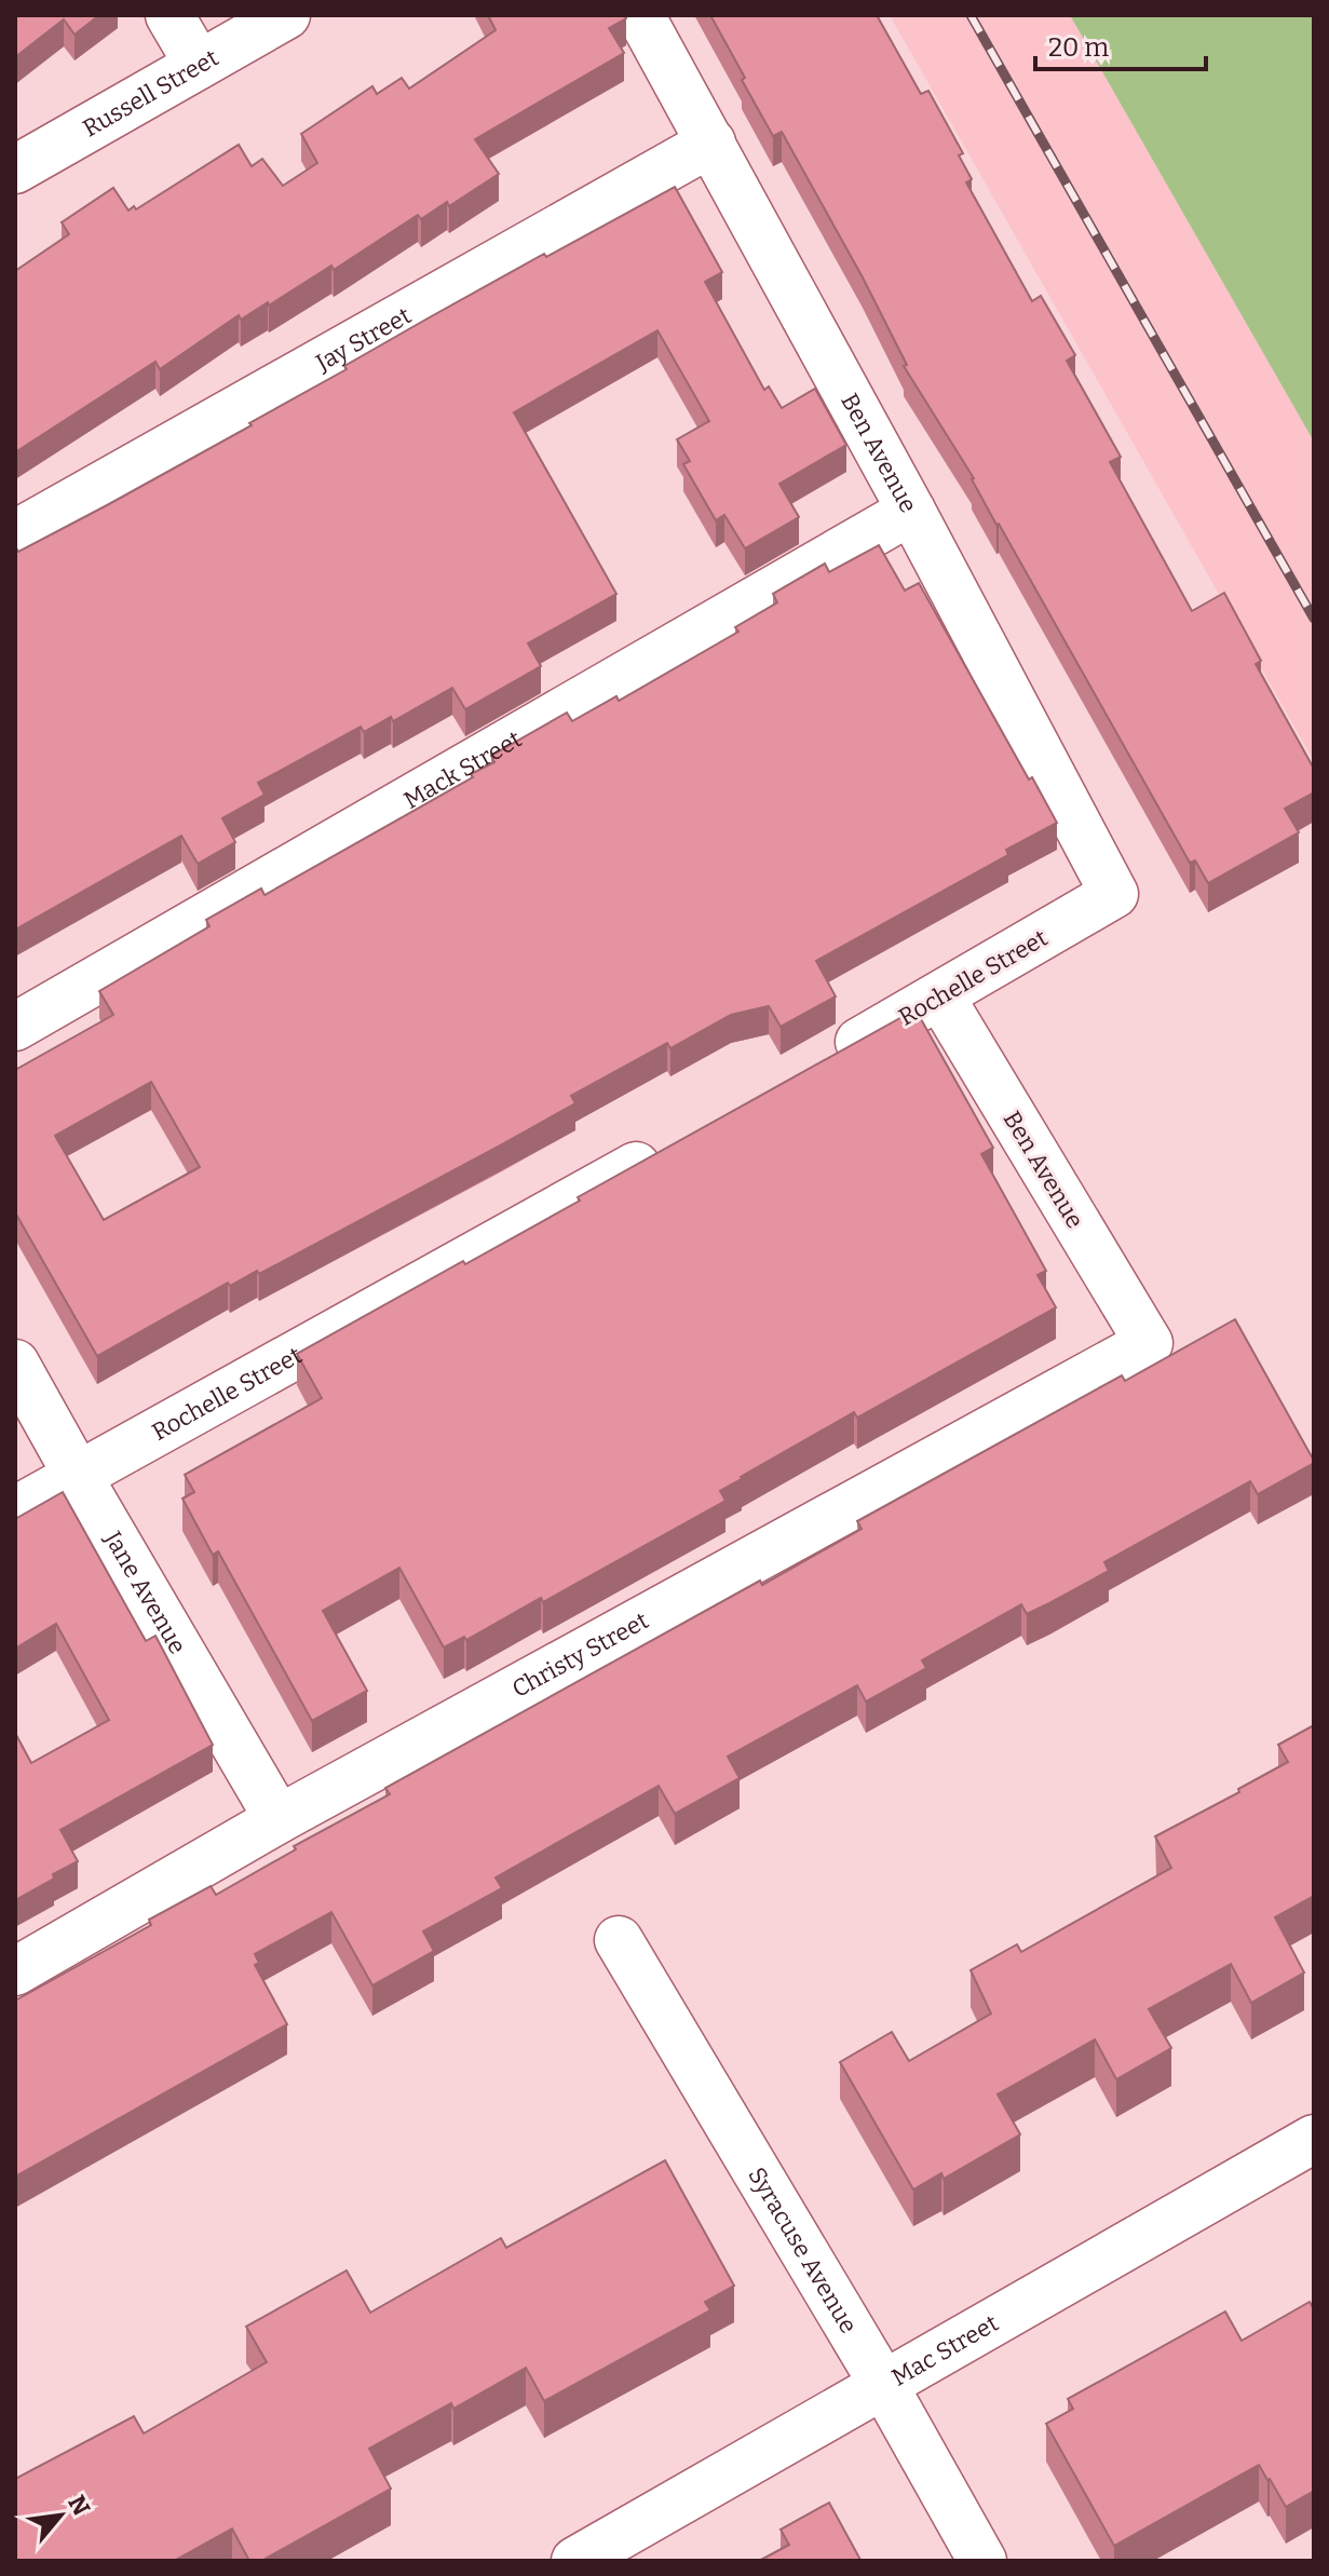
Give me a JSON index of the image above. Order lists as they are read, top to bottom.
{
  "streets": {
    "street": [
      "Russell Street",
      "Jay Street",
      "Ben Avenue",
      "Mack Street",
      "Rochelle Street",
      "Jane Avenue",
      "Christy Street",
      "Syracuse Avenue",
      "Mac Street"
    ]
  },
  "crossings": [
    ["Jay Street", "Ben Avenue"],
    ["Ben Avenue", "Mack Street"],
    ["Ben Avenue", "Rochelle Street"],
    ["Ben Avenue", "Christy Street"],
    ["Rochelle Street", "Jane Avenue"],
    ["Jane Avenue", "Christy Street"],
    ["Syracuse Avenue", "Mac Street"]
  ],
  "scale_bar": "20 m",
  "north": "top right"
}
